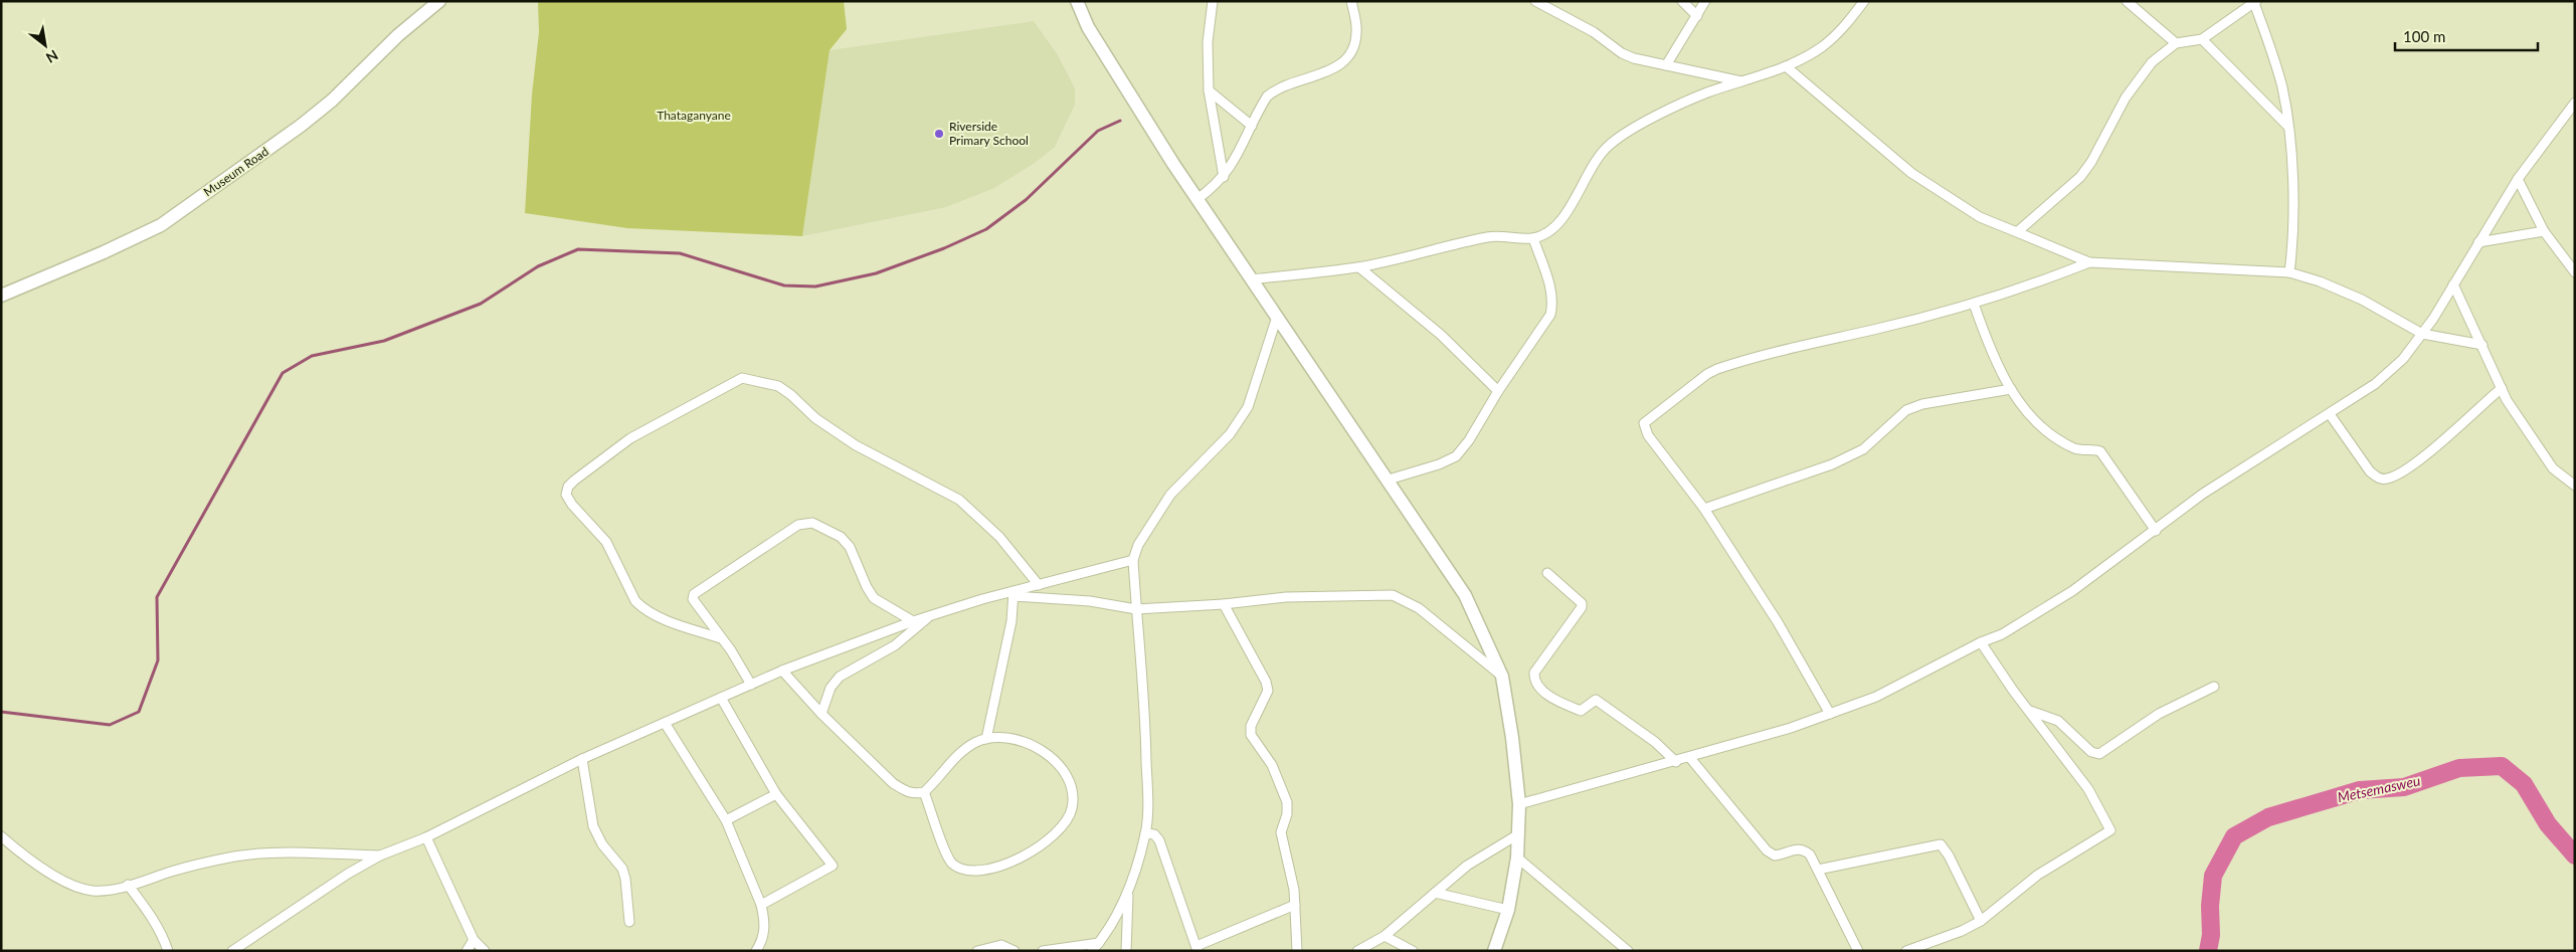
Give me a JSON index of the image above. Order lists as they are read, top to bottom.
{
  "streets": {
    "street": ["Museum Road"]
  },
  "water": ["Metsemasweu"],
  "parks": ["Thataganyane"],
  "places": ["Riverside Primary School"],
  "scale_bar": "100 m",
  "north": "bottom right"
}
